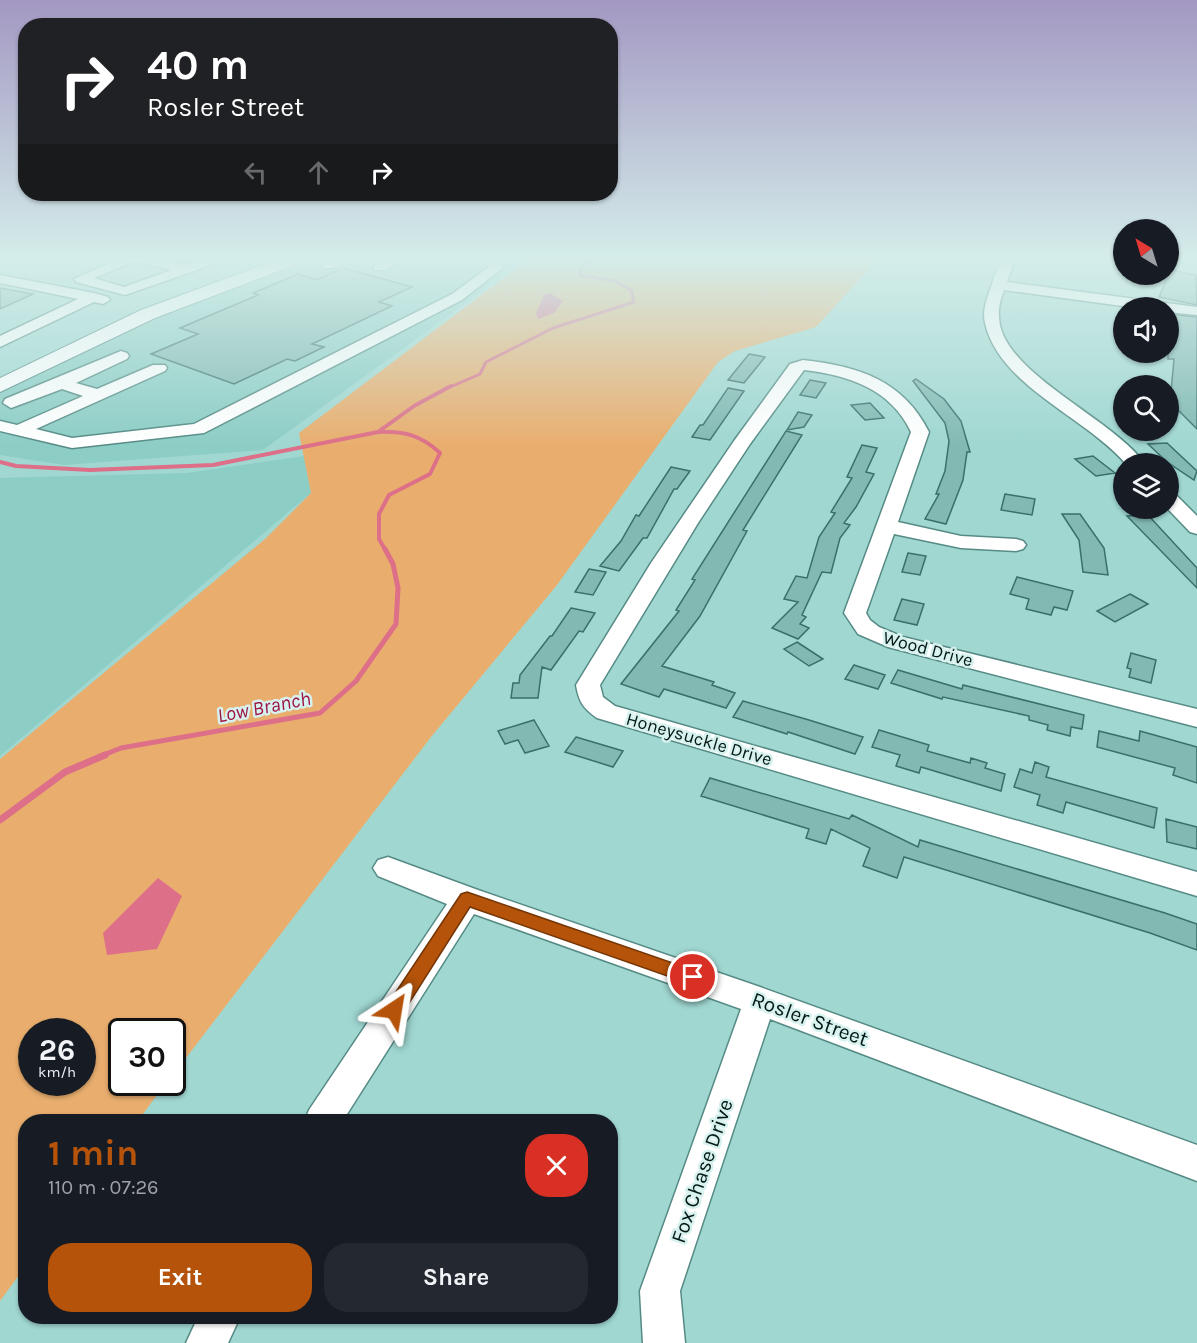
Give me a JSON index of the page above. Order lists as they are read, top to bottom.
{
  "streets": {
    "street": [
      "Wood Drive",
      "Honeysuckle Drive",
      "Rosler Street",
      "Fox Chase Drive"
    ]
  },
  "crossings": [
    ["Wood Drive", "Honeysuckle Drive"],
    ["Rosler Street", "Fox Chase Drive"]
  ],
  "water": ["Low Branch"],
  "north": "top left",
  "page": {
    "turn": ["40 m", "Rosler Street"],
    "speed": "26 km/h",
    "limit": "30",
    "heading": ["1 min", "110 m · 07:26"],
    "buttons": ["Exit", "Share"]
  }
}
